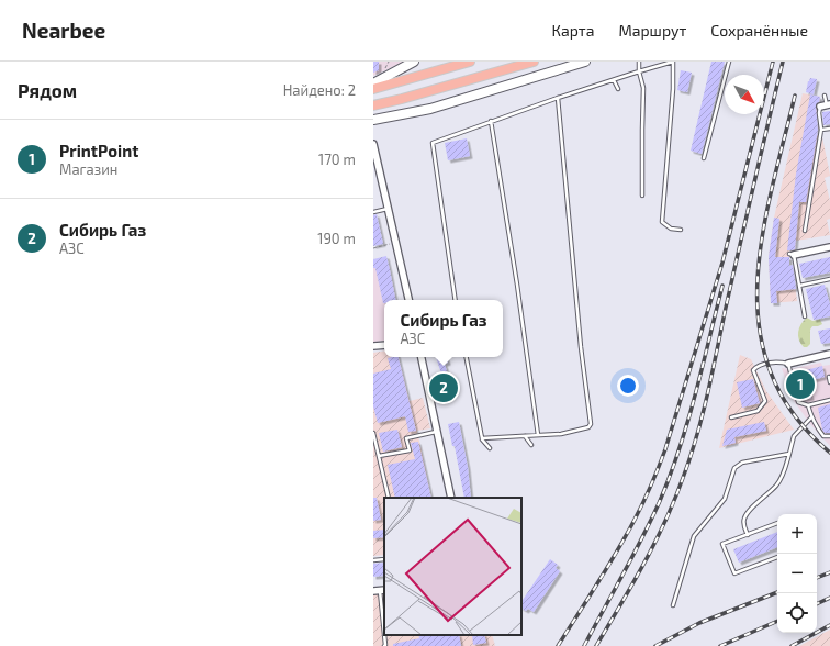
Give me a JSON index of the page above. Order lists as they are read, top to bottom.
{
  "north": "bottom right",
  "page": {
    "header": "Nearbee",
    "nav": ["Карта", "Маршрут", "Сохранённые"],
    "heading": ["Рядом", "Найдено: 2"],
    "list": [
      {
        "mark": "1",
        "name": "PrintPoint",
        "note": "Магазин",
        "value": "170 m"
      },
      {
        "mark": "2",
        "name": "Сибирь Газ",
        "note": "АЗС",
        "value": "190 m"
      }
    ],
    "popup": ["Сибирь Газ", "АЗС"],
    "pins": ["1", "2"],
    "map_buttons": ["+", "−"]
  }
}
